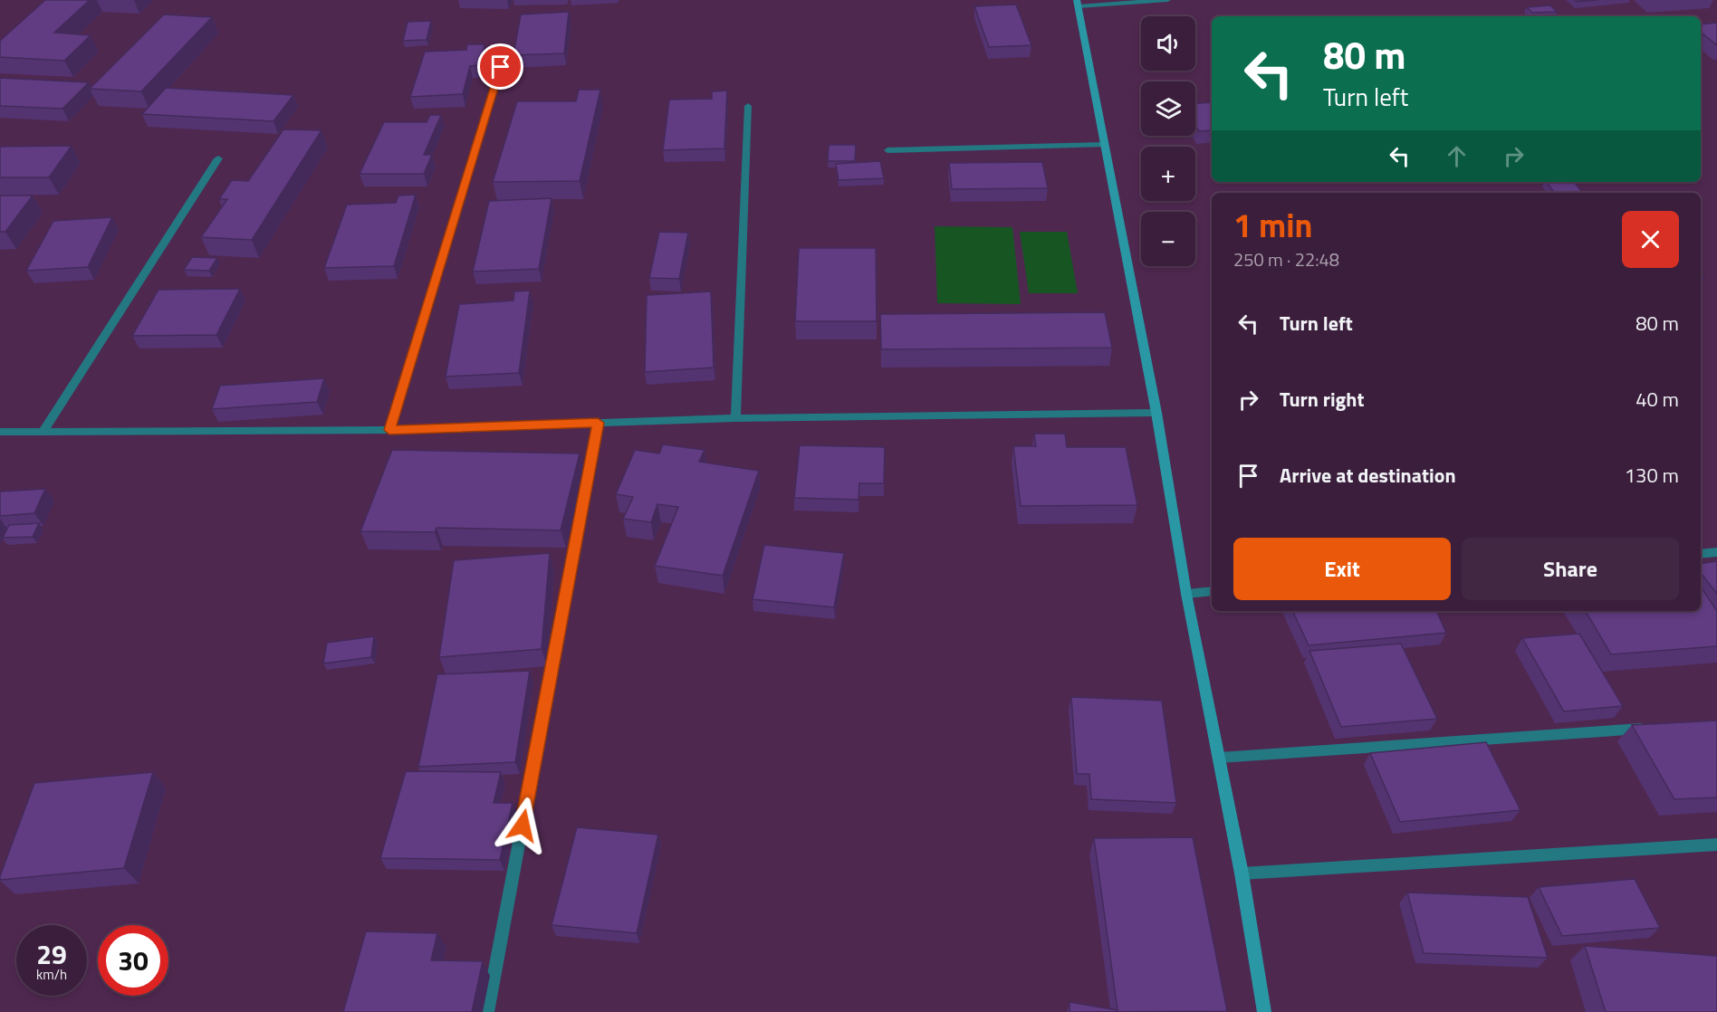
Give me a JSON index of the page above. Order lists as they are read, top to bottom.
{
  "page": {
    "map_buttons": ["+", "−"],
    "turn": ["80 m", "Turn left"],
    "heading": ["1 min", "250 m · 22:48"],
    "list": [
      {
        "name": "Turn left",
        "value": "80 m"
      },
      {
        "name": "Turn right",
        "value": "40 m"
      },
      {
        "name": "Arrive at destination",
        "value": "130 m"
      }
    ],
    "buttons": ["Exit", "Share"],
    "speed": "29 km/h",
    "limit": "30"
  }
}
